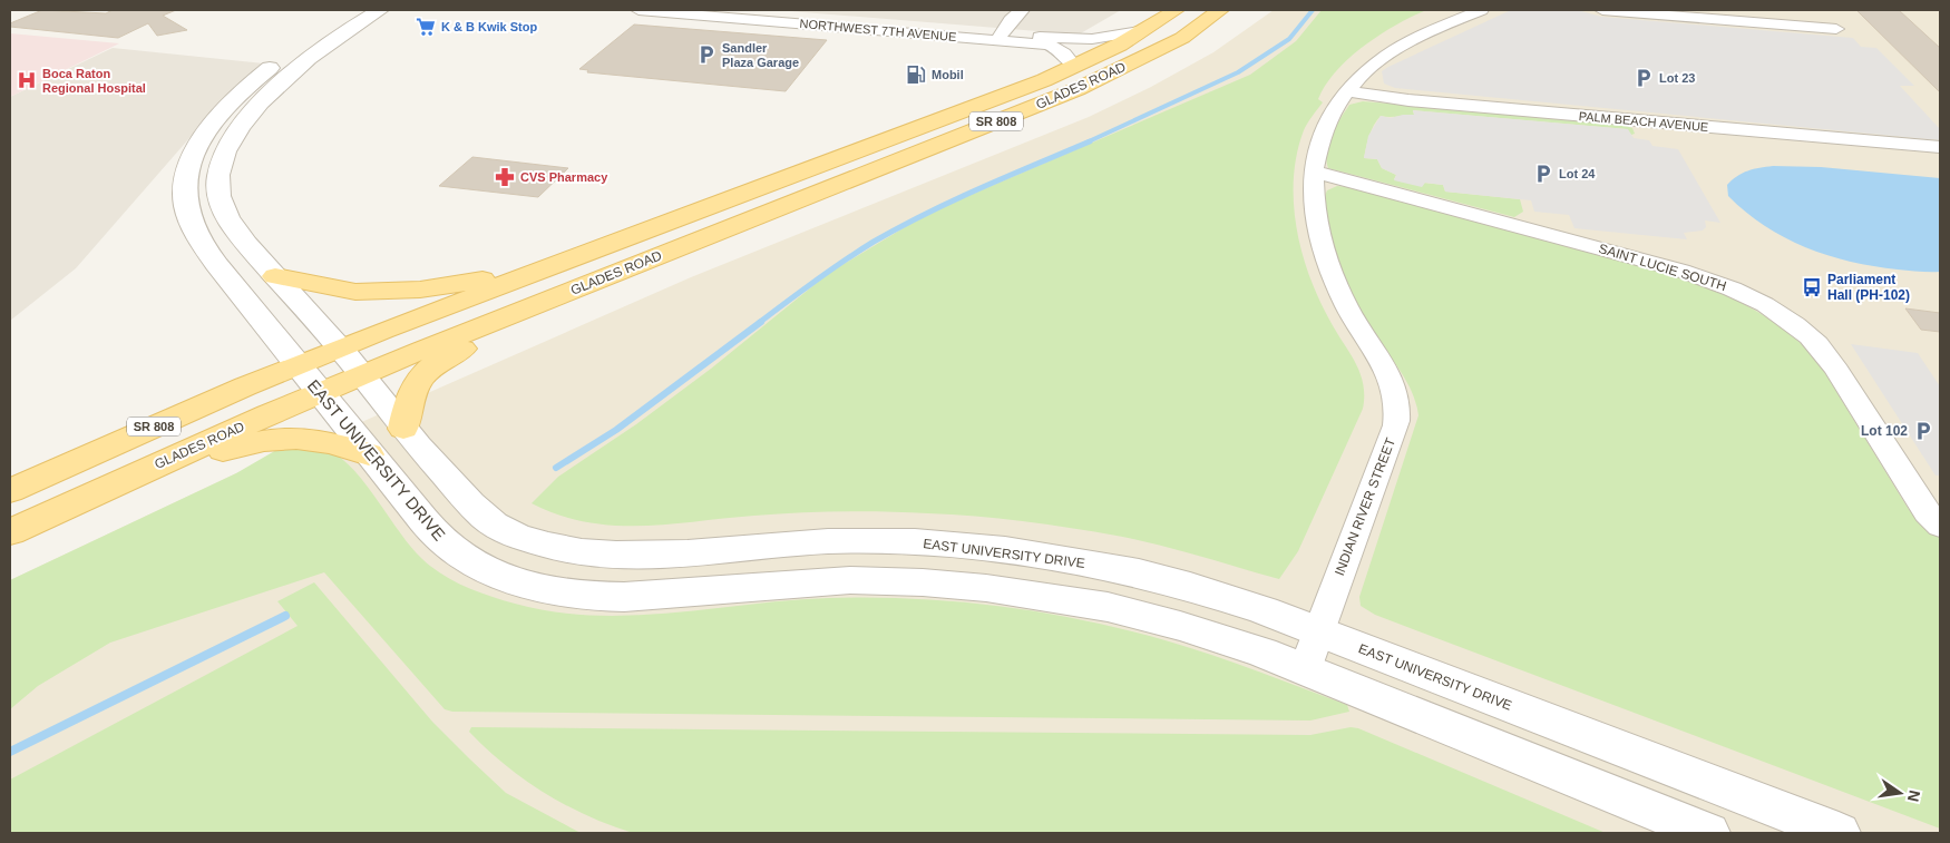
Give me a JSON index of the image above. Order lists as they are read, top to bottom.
{
  "streets": {
    "main road": ["GLADES ROAD", "SR 808"],
    "street": [
      "NORTHWEST 7TH AVENUE",
      "PALM BEACH AVENUE",
      "SAINT LUCIE SOUTH",
      "EAST UNIVERSITY DRIVE",
      "INDIAN RIVER STREET"
    ]
  },
  "crossings": [
    ["NORTHWEST 7TH AVENUE", "GLADES ROAD"],
    ["GLADES ROAD", "EAST UNIVERSITY DRIVE"],
    ["PALM BEACH AVENUE", "INDIAN RIVER STREET"],
    ["SAINT LUCIE SOUTH", "INDIAN RIVER STREET"],
    ["EAST UNIVERSITY DRIVE", "INDIAN RIVER STREET"]
  ],
  "places": {
    "supermarket": ["K & B Kwik Stop"],
    "parking": [
      "Sandler Plaza Garage",
      "Lot 23",
      "Lot 24",
      "Lot 102"
    ],
    "fuel station": ["Mobil"],
    "hospital": ["Boca Raton Regional Hospital"],
    "pharmacy": ["CVS Pharmacy"],
    "bus stop": ["Parliament Hall (PH-102)"]
  },
  "north": "right"
}
